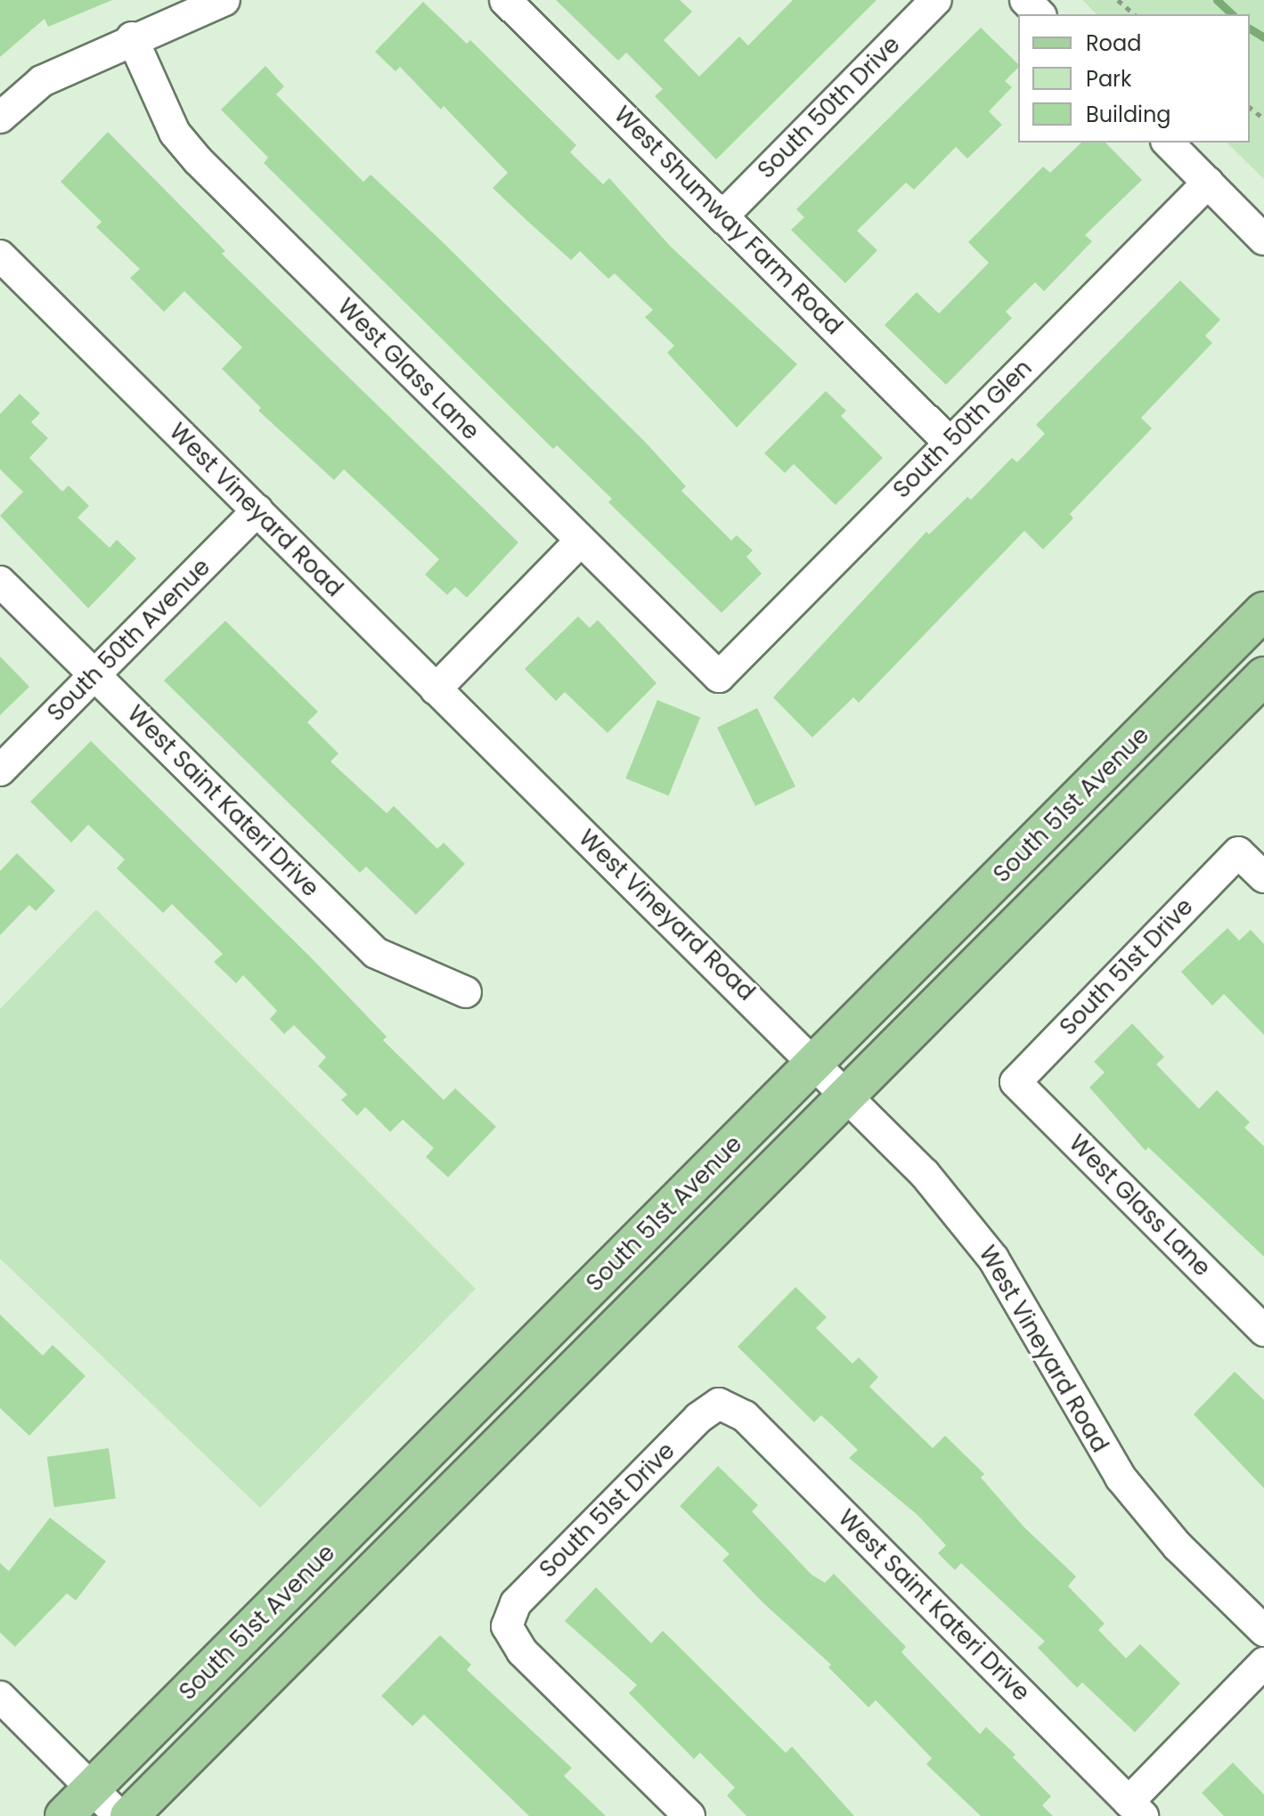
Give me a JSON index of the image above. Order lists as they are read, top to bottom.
{
  "streets": {
    "main road": ["South 51st Avenue"],
    "street": [
      "South 50th Drive",
      "West Shumway Farm Road",
      "West Glass Lane",
      "South 50th Glen",
      "West Vineyard Road",
      "South 50th Avenue",
      "West Saint Kateri Drive",
      "South 51st Drive"
    ]
  },
  "crossings": [
    ["South 50th Drive", "West Shumway Farm Road"],
    ["West Shumway Farm Road", "South 50th Glen"],
    ["West Glass Lane", "South 50th Glen"],
    ["West Glass Lane", "South 51st Drive"],
    ["West Vineyard Road", "South 50th Avenue"],
    ["West Vineyard Road", "South 51st Avenue"],
    ["South 50th Avenue", "West Saint Kateri Drive"],
    ["West Saint Kateri Drive", "South 51st Drive"]
  ],
  "legend": ["Road", "Park", "Building"]
}
